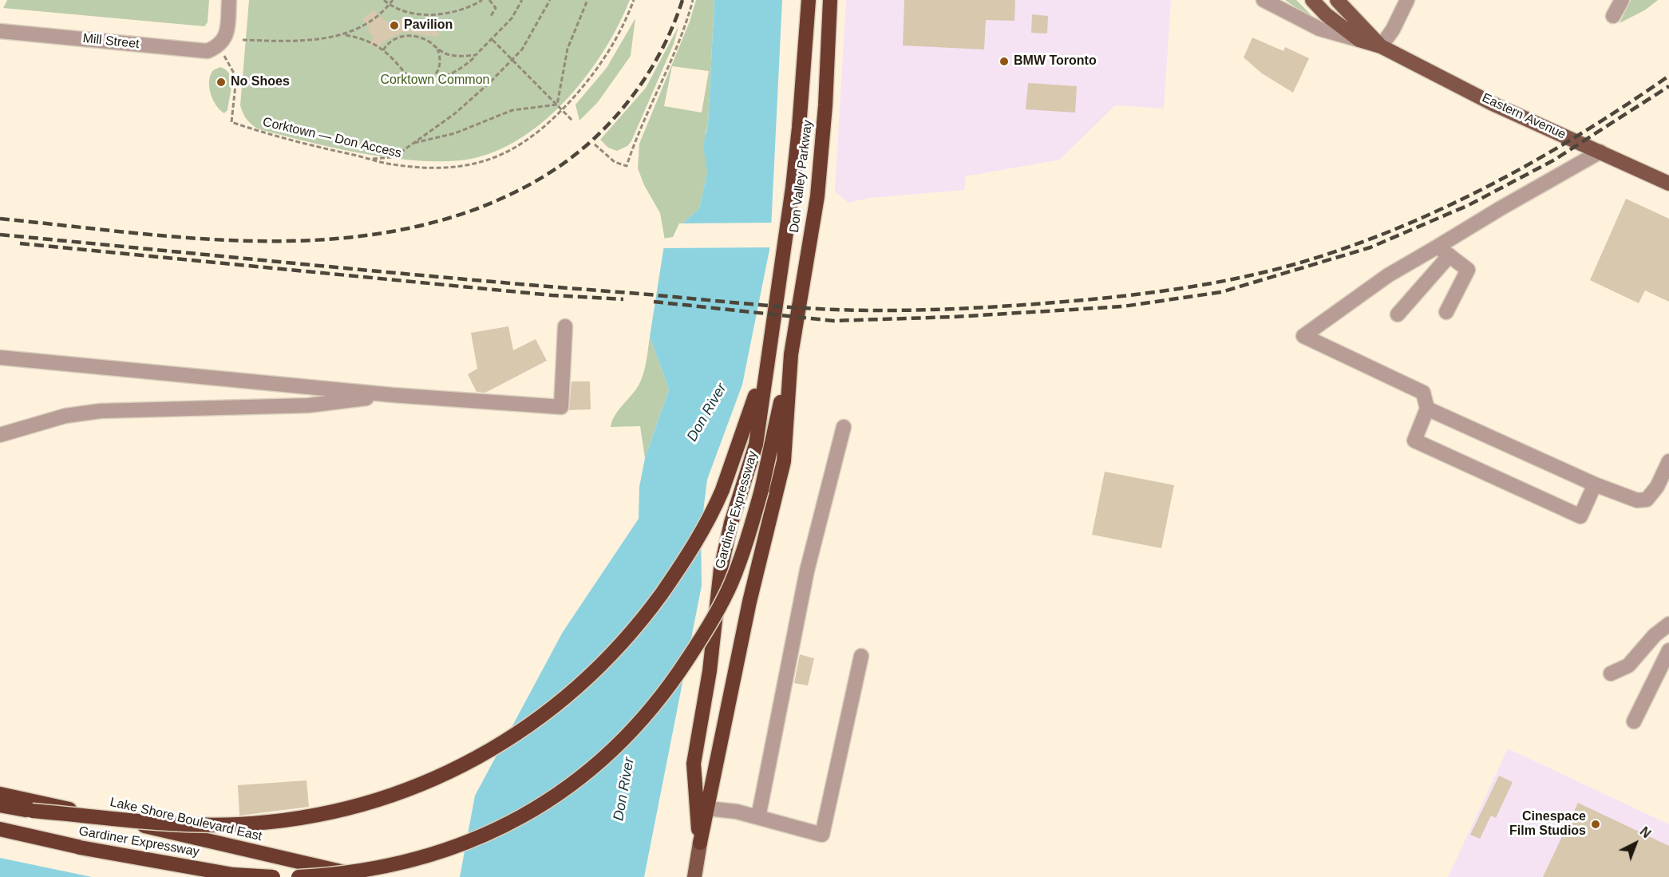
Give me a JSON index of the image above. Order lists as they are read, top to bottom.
{
  "streets": {
    "highway": ["Don Valley Parkway", "Gardiner Expressway", "Lake Shore Boulevard East"],
    "main road": ["Eastern Avenue"],
    "street": ["Mill Street"],
    "path": ["Corktown — Don Access"]
  },
  "crossings": [
    ["Don Valley Parkway", "Gardiner Expressway"]
  ],
  "water": ["Don River"],
  "parks": ["Corktown Common"],
  "places": [
    "Pavilion",
    "BMW Toronto",
    "No Shoes",
    "Cinespace Film Studios"
  ],
  "north": "top right"
}
